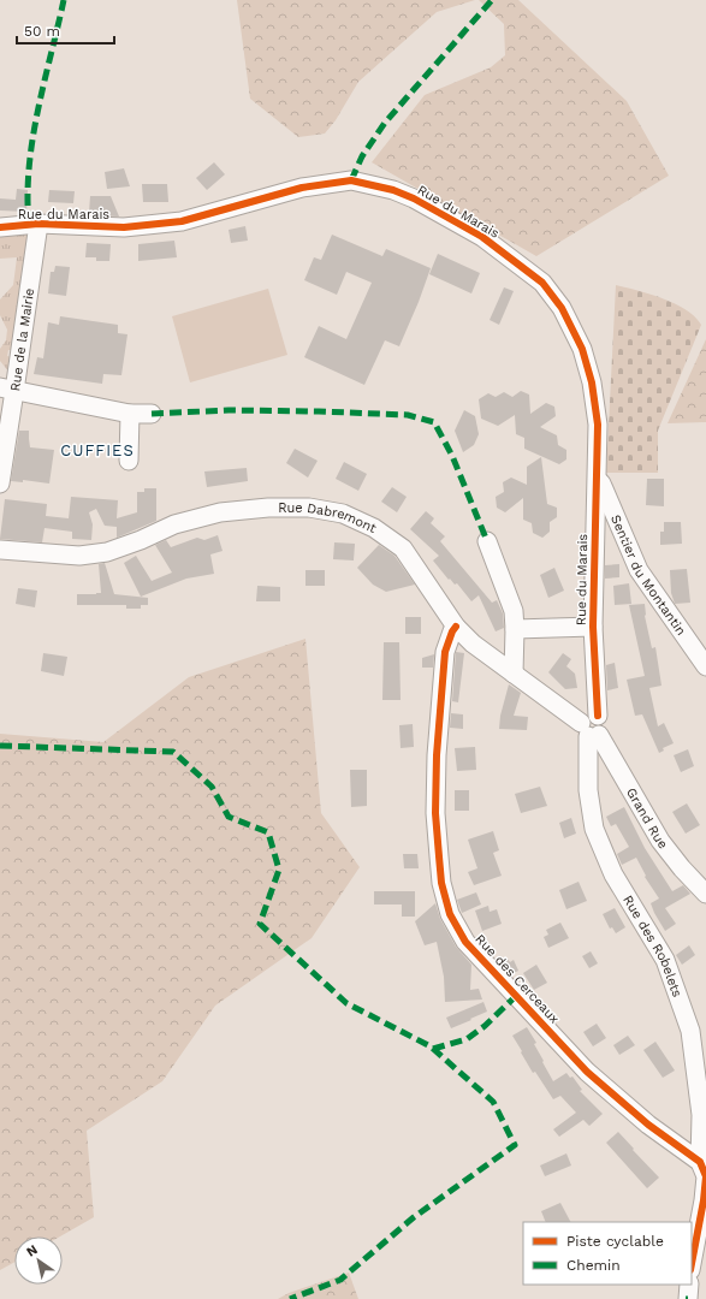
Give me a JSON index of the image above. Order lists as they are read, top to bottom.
{
  "streets": {
    "street": [
      "Rue du Marais",
      "Rue de la Mairie",
      "Rue Dabremont",
      "Sentier du Montantin",
      "Grand Rue",
      "Rue des Robelets",
      "Rue des Cerceaux"
    ]
  },
  "crossings": [
    ["Rue du Marais", "Rue de la Mairie"],
    ["Rue du Marais", "Rue Dabremont"],
    ["Rue du Marais", "Sentier du Montantin"],
    ["Rue du Marais", "Grand Rue"],
    ["Rue du Marais", "Rue des Robelets"],
    ["Rue Dabremont", "Grand Rue"],
    ["Rue Dabremont", "Rue des Robelets"],
    ["Rue Dabremont", "Rue des Cerceaux"],
    ["Grand Rue", "Rue des Robelets"],
    ["Rue des Robelets", "Rue des Cerceaux"]
  ],
  "districts": ["CUFFIES"],
  "legend": ["Piste cyclable", "Chemin"],
  "scale_bar": "50 m",
  "north": "top left"
}
